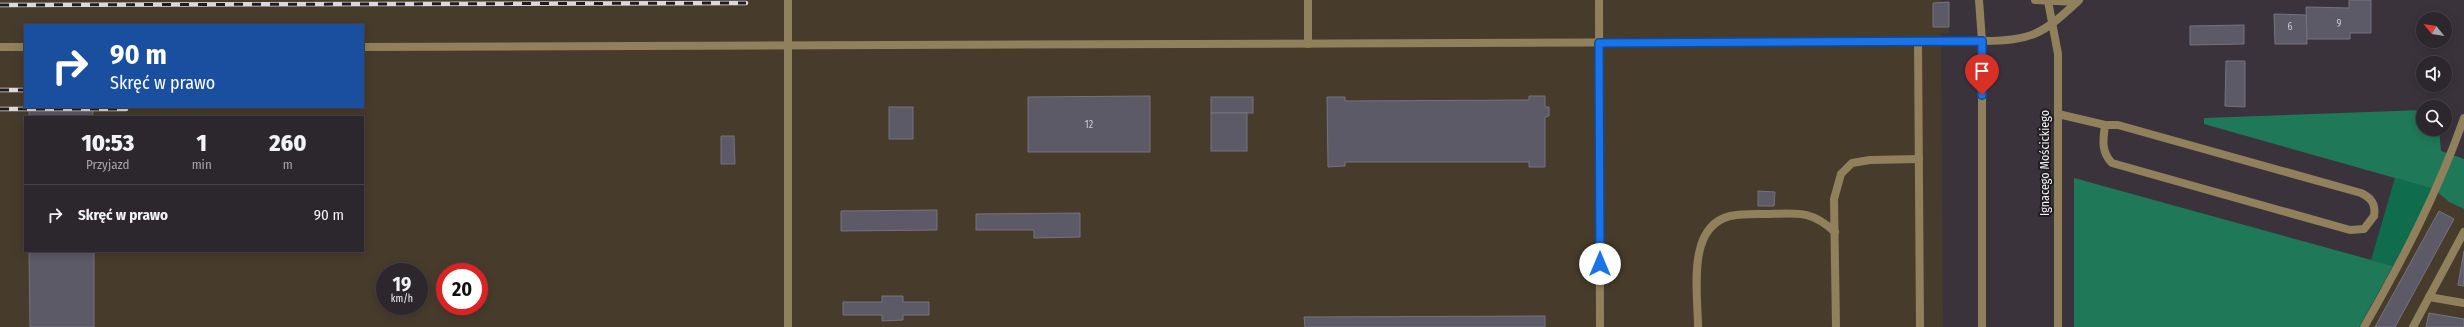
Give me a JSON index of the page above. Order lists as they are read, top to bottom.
{
  "streets": {
    "street": ["Ignacego Mościckiego"]
  },
  "house_numbers": ["9", "6", "12"],
  "north": "top left",
  "page": {
    "turn": ["90 m", "Skręć w prawo"],
    "eta": [
      "10:53",
      "Przyjazd",
      "1",
      "min",
      "260",
      "m"
    ],
    "list": [
      {
        "name": "Skręć w prawo",
        "value": "90 m"
      }
    ],
    "speed": "19 km/h",
    "limit": "20"
  }
}
